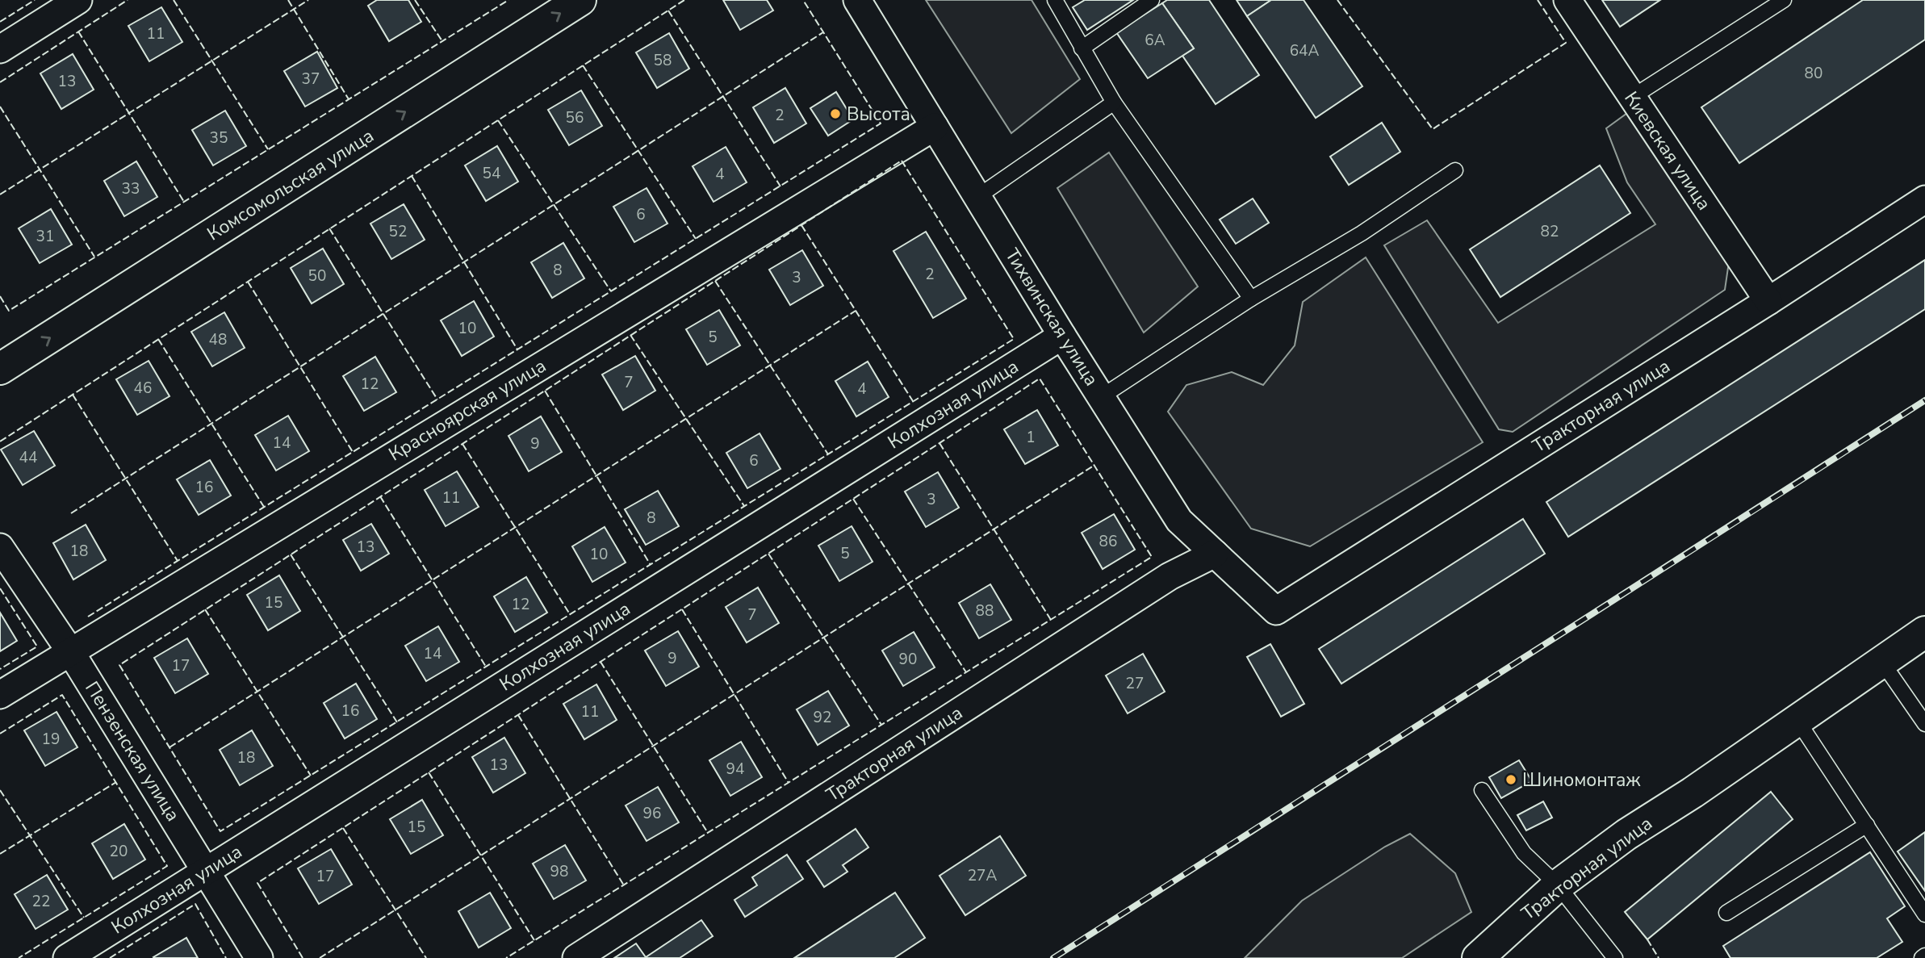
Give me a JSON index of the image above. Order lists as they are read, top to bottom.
{
  "streets": {
    "main road": ["Комсомольская улица", "Тракторная улица"],
    "street": [
      "Киевская улица",
      "Тихвинская улица",
      "Колхозная улица",
      "Красноярская улица",
      "Пензенская улица"
    ]
  },
  "crossings": [
    ["Киевская улица", "Тракторная улица"],
    ["Тихвинская улица", "Колхозная улица"],
    ["Тихвинская улица", "Тракторная улица"],
    ["Тихвинская улица", "Красноярская улица"],
    ["Колхозная улица", "Пензенская улица"],
    ["Красноярская улица", "Пензенская улица"]
  ],
  "one_way": ["Комсомольская улица"],
  "places": ["Высота", "Шиномонтаж"],
  "house_numbers": [
    "11",
    "6А",
    "64А",
    "58",
    "80",
    "37",
    "13",
    "2",
    "56",
    "35",
    "54",
    "4",
    "33",
    "6",
    "52",
    "82",
    "31",
    "8",
    "2",
    "50",
    "3",
    "10",
    "5",
    "48",
    "7",
    "12",
    "46",
    "4",
    "1",
    "14",
    "9",
    "44",
    "6",
    "16",
    "11",
    "3",
    "8",
    "86",
    "13",
    "18",
    "5",
    "10",
    "15",
    "12",
    "88",
    "7",
    "14",
    "9",
    "90",
    "17",
    "27",
    "16",
    "11",
    "92",
    "19",
    "18",
    "13",
    "94",
    "96",
    "15",
    "20",
    "98",
    "27А",
    "17",
    "22"
  ]
}
